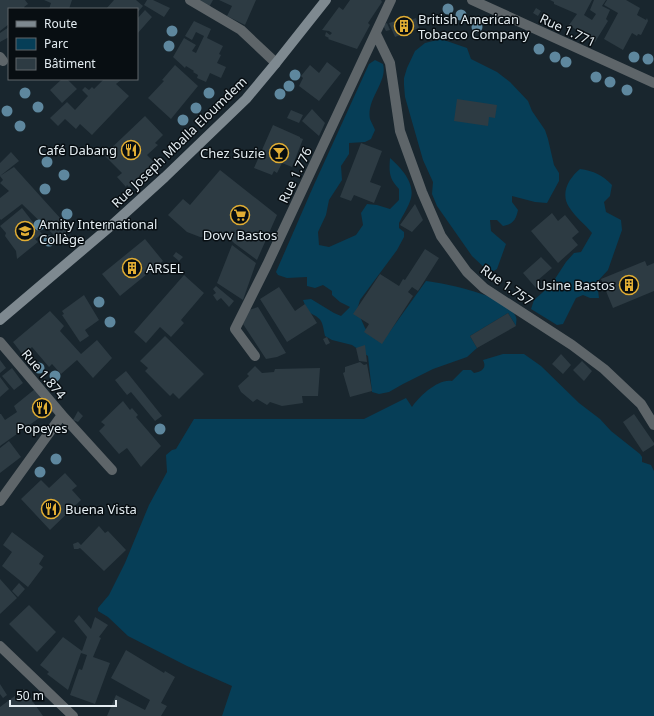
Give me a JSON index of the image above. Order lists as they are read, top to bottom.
{
  "streets": {
    "main road": ["Rue Joseph Mballa Eloumdem"],
    "street": [
      "Rue 1.771",
      "Rue 1.776",
      "Rue 1.757",
      "Rue 1.874"
    ]
  },
  "crossings": [
    ["Rue 1.776", "Rue 1.757"]
  ],
  "places": {
    "building": ["British American Tobacco Company", "ARSEL", "Usine Bastos"],
    "restaurant": ["Café Dabang", "Popeyes", "Buena Vista"],
    "bar": ["Chez Suzie"],
    "supermarket": ["Dovv Bastos"],
    "school or university": ["Amity International Collège"]
  },
  "legend": ["Route", "Parc", "Bâtiment"],
  "scale_bar": "50 m"
}
